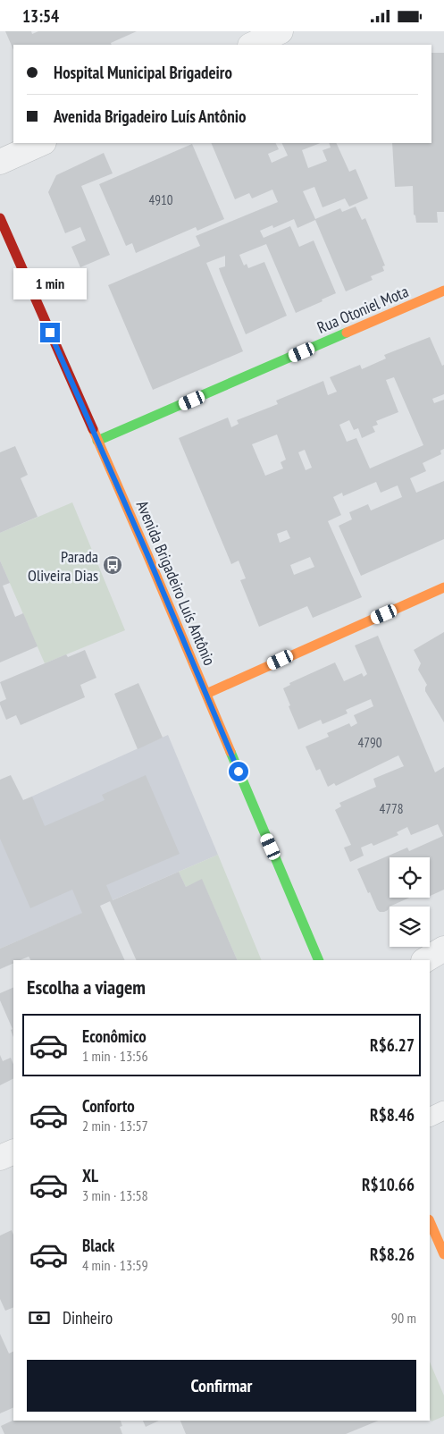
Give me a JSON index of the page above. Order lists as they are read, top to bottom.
{
  "streets": {
    "main road": ["Rua Otoniel Mota", "Avenida Brigadeiro Luís Antônio"]
  },
  "crossings": [
    ["Rua Otoniel Mota", "Avenida Brigadeiro Luís Antônio"]
  ],
  "places": {
    "bus stop": ["Parada Oliveira Dias"]
  },
  "house_numbers": ["4910", "4790", "4778"],
  "page": {
    "status": "13:54",
    "banner": ["Hospital Municipal Brigadeiro", "Avenida Brigadeiro Luís Antônio"],
    "bubble": "1 min",
    "heading": "Escolha a viagem",
    "list": [
      {
        "name": "Econômico",
        "note": "1 min · 13:56",
        "value": "R$6.27"
      },
      {
        "name": "Conforto",
        "note": "2 min · 13:57",
        "value": "R$8.46"
      },
      {
        "name": "XL",
        "note": "3 min · 13:58",
        "value": "R$10.66"
      },
      {
        "name": "Black",
        "note": "4 min · 13:59",
        "value": "R$8.26"
      }
    ],
    "pay": ["Dinheiro", "90 m"],
    "buttons": "Confirmar"
  }
}
